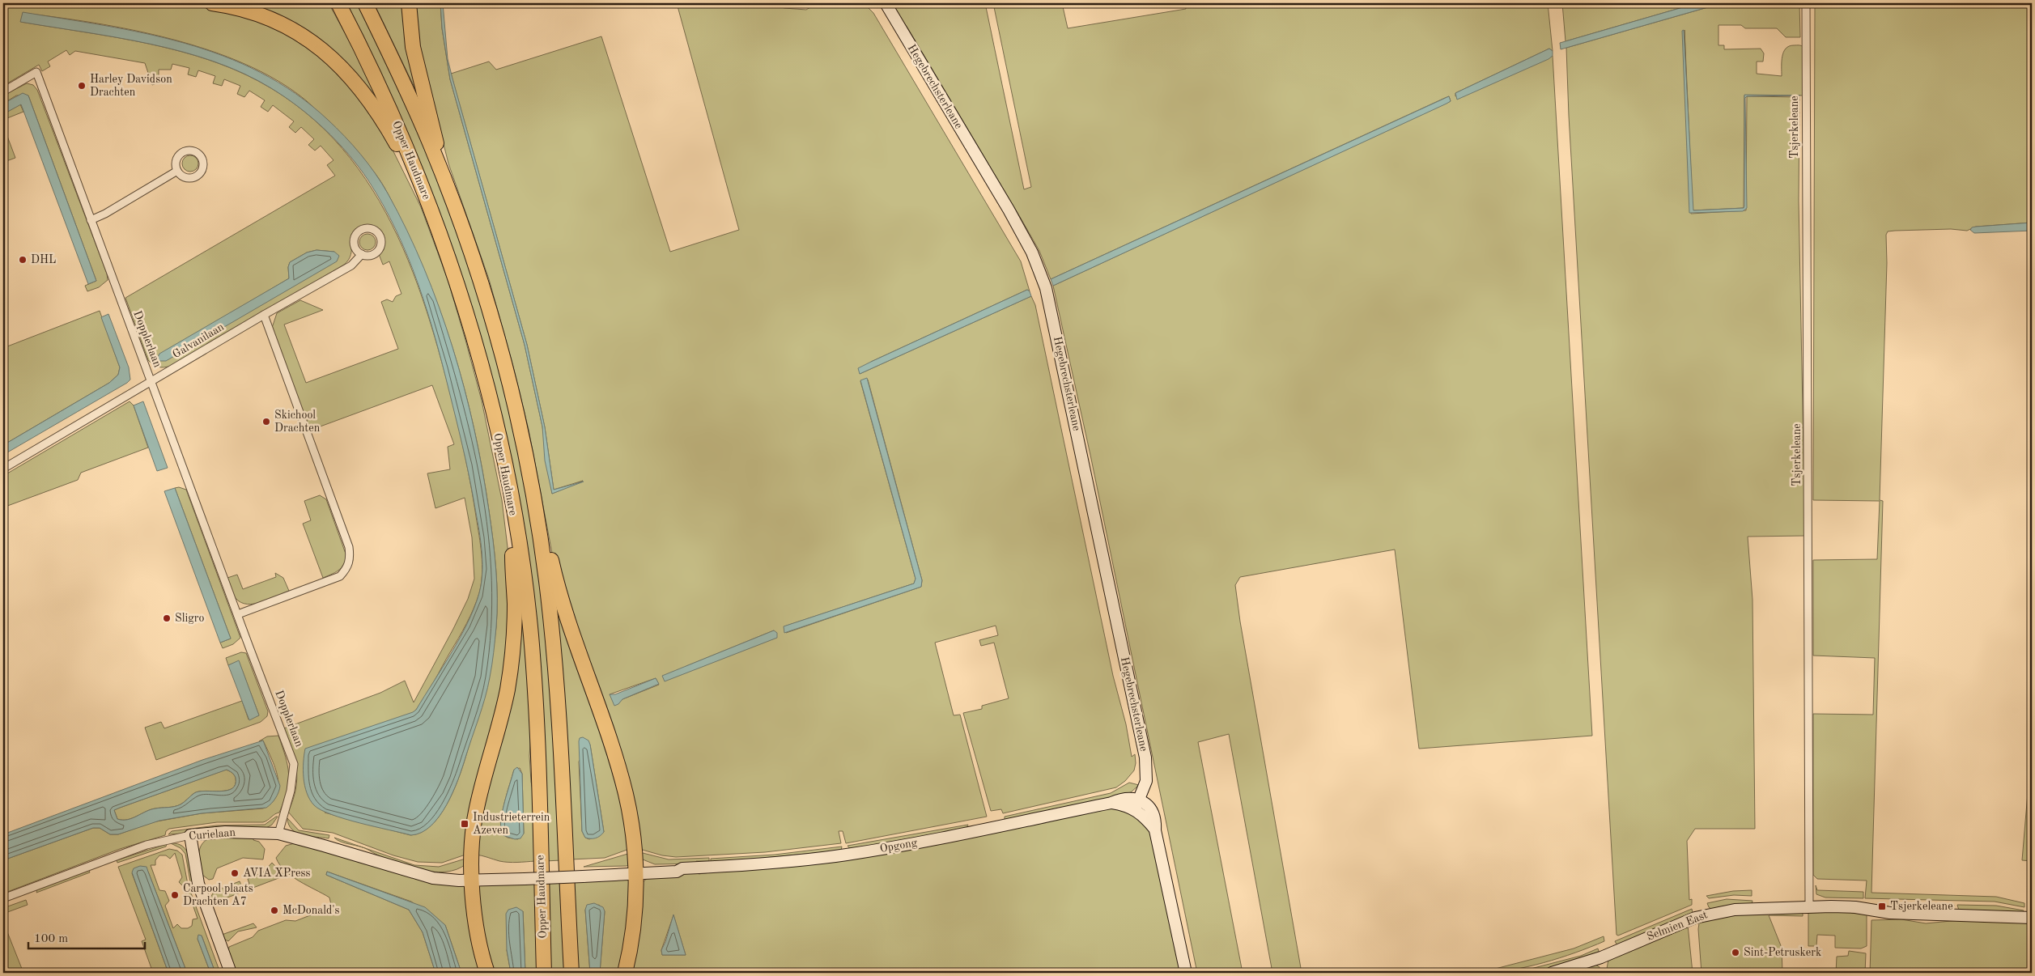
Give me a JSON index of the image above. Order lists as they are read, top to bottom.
{
  "streets": {
    "highway": ["Opper Haudmare"],
    "main road": [
      "Hegebrechsterleane",
      "Curielaan",
      "Opgong",
      "Selmien East"
    ],
    "street": ["Tsjerkeleane", "Dopplerlaan", "Galvanilaan"]
  },
  "crossings": [
    ["Hegebrechsterleane", "Opgong"],
    ["Tsjerkeleane", "Selmien East"],
    ["Dopplerlaan", "Galvanilaan"],
    ["Dopplerlaan", "Curielaan"],
    ["Curielaan", "Opgong"]
  ],
  "places": {
    "other": [
      "Harley Davidson Drachten",
      "DHL",
      "Skichool Drachten",
      "Sligro",
      "AVIA XPress",
      "Carpool plaats Drachten A7",
      "McDonald's",
      "Sint-Petruskerk"
    ],
    "transit": ["Industrieterrein Azeven", "Tsjerkeleane"]
  },
  "scale_bar": "100 m"
}
